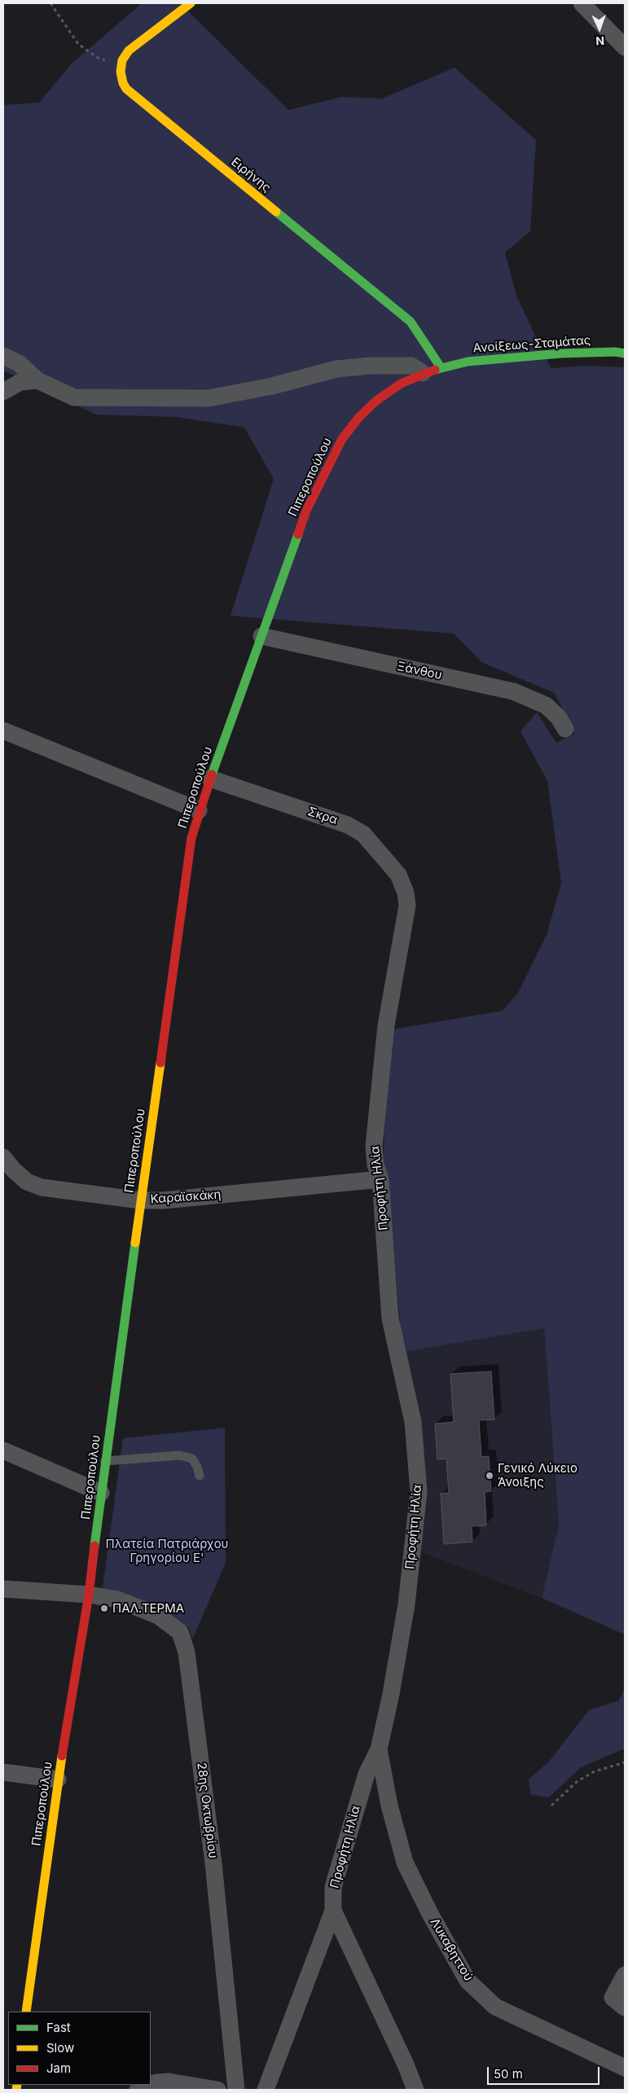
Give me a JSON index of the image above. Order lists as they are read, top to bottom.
{
  "streets": {
    "street": [
      "Ειρήνης",
      "Ανοίξεως-Σταμάτας",
      "Πιπεροπούλου",
      "Ξάνθου",
      "Σκρα",
      "Προφήτη Ηλία",
      "Καραϊσκάκη",
      "28ης Οκτωβρίου",
      "Λυκαβηττού"
    ]
  },
  "crossings": [
    ["Ειρήνης", "Ανοίξεως-Σταμάτας"],
    ["Ειρήνης", "Πιπεροπούλου"],
    ["Ανοίξεως-Σταμάτας", "Πιπεροπούλου"],
    ["Πιπεροπούλου", "Ξάνθου"],
    ["Πιπεροπούλου", "Σκρα"],
    ["Πιπεροπούλου", "Καραϊσκάκη"],
    ["Πιπεροπούλου", "28ης Οκτωβρίου"],
    ["Σκρα", "Προφήτη Ηλία"],
    ["Προφήτη Ηλία", "Καραϊσκάκη"],
    ["Προφήτη Ηλία", "Λυκαβηττού"]
  ],
  "parks": ["Πλατεία Πατριάρχου Γρηγορίου Ε'"],
  "places": ["Γενικό Λύκειο Άνοιξης", "ΠΑΛ.ΤΕΡΜΑ"],
  "legend": ["Fast", "Slow", "Jam"],
  "scale_bar": "50 m",
  "north": "bottom"
}
